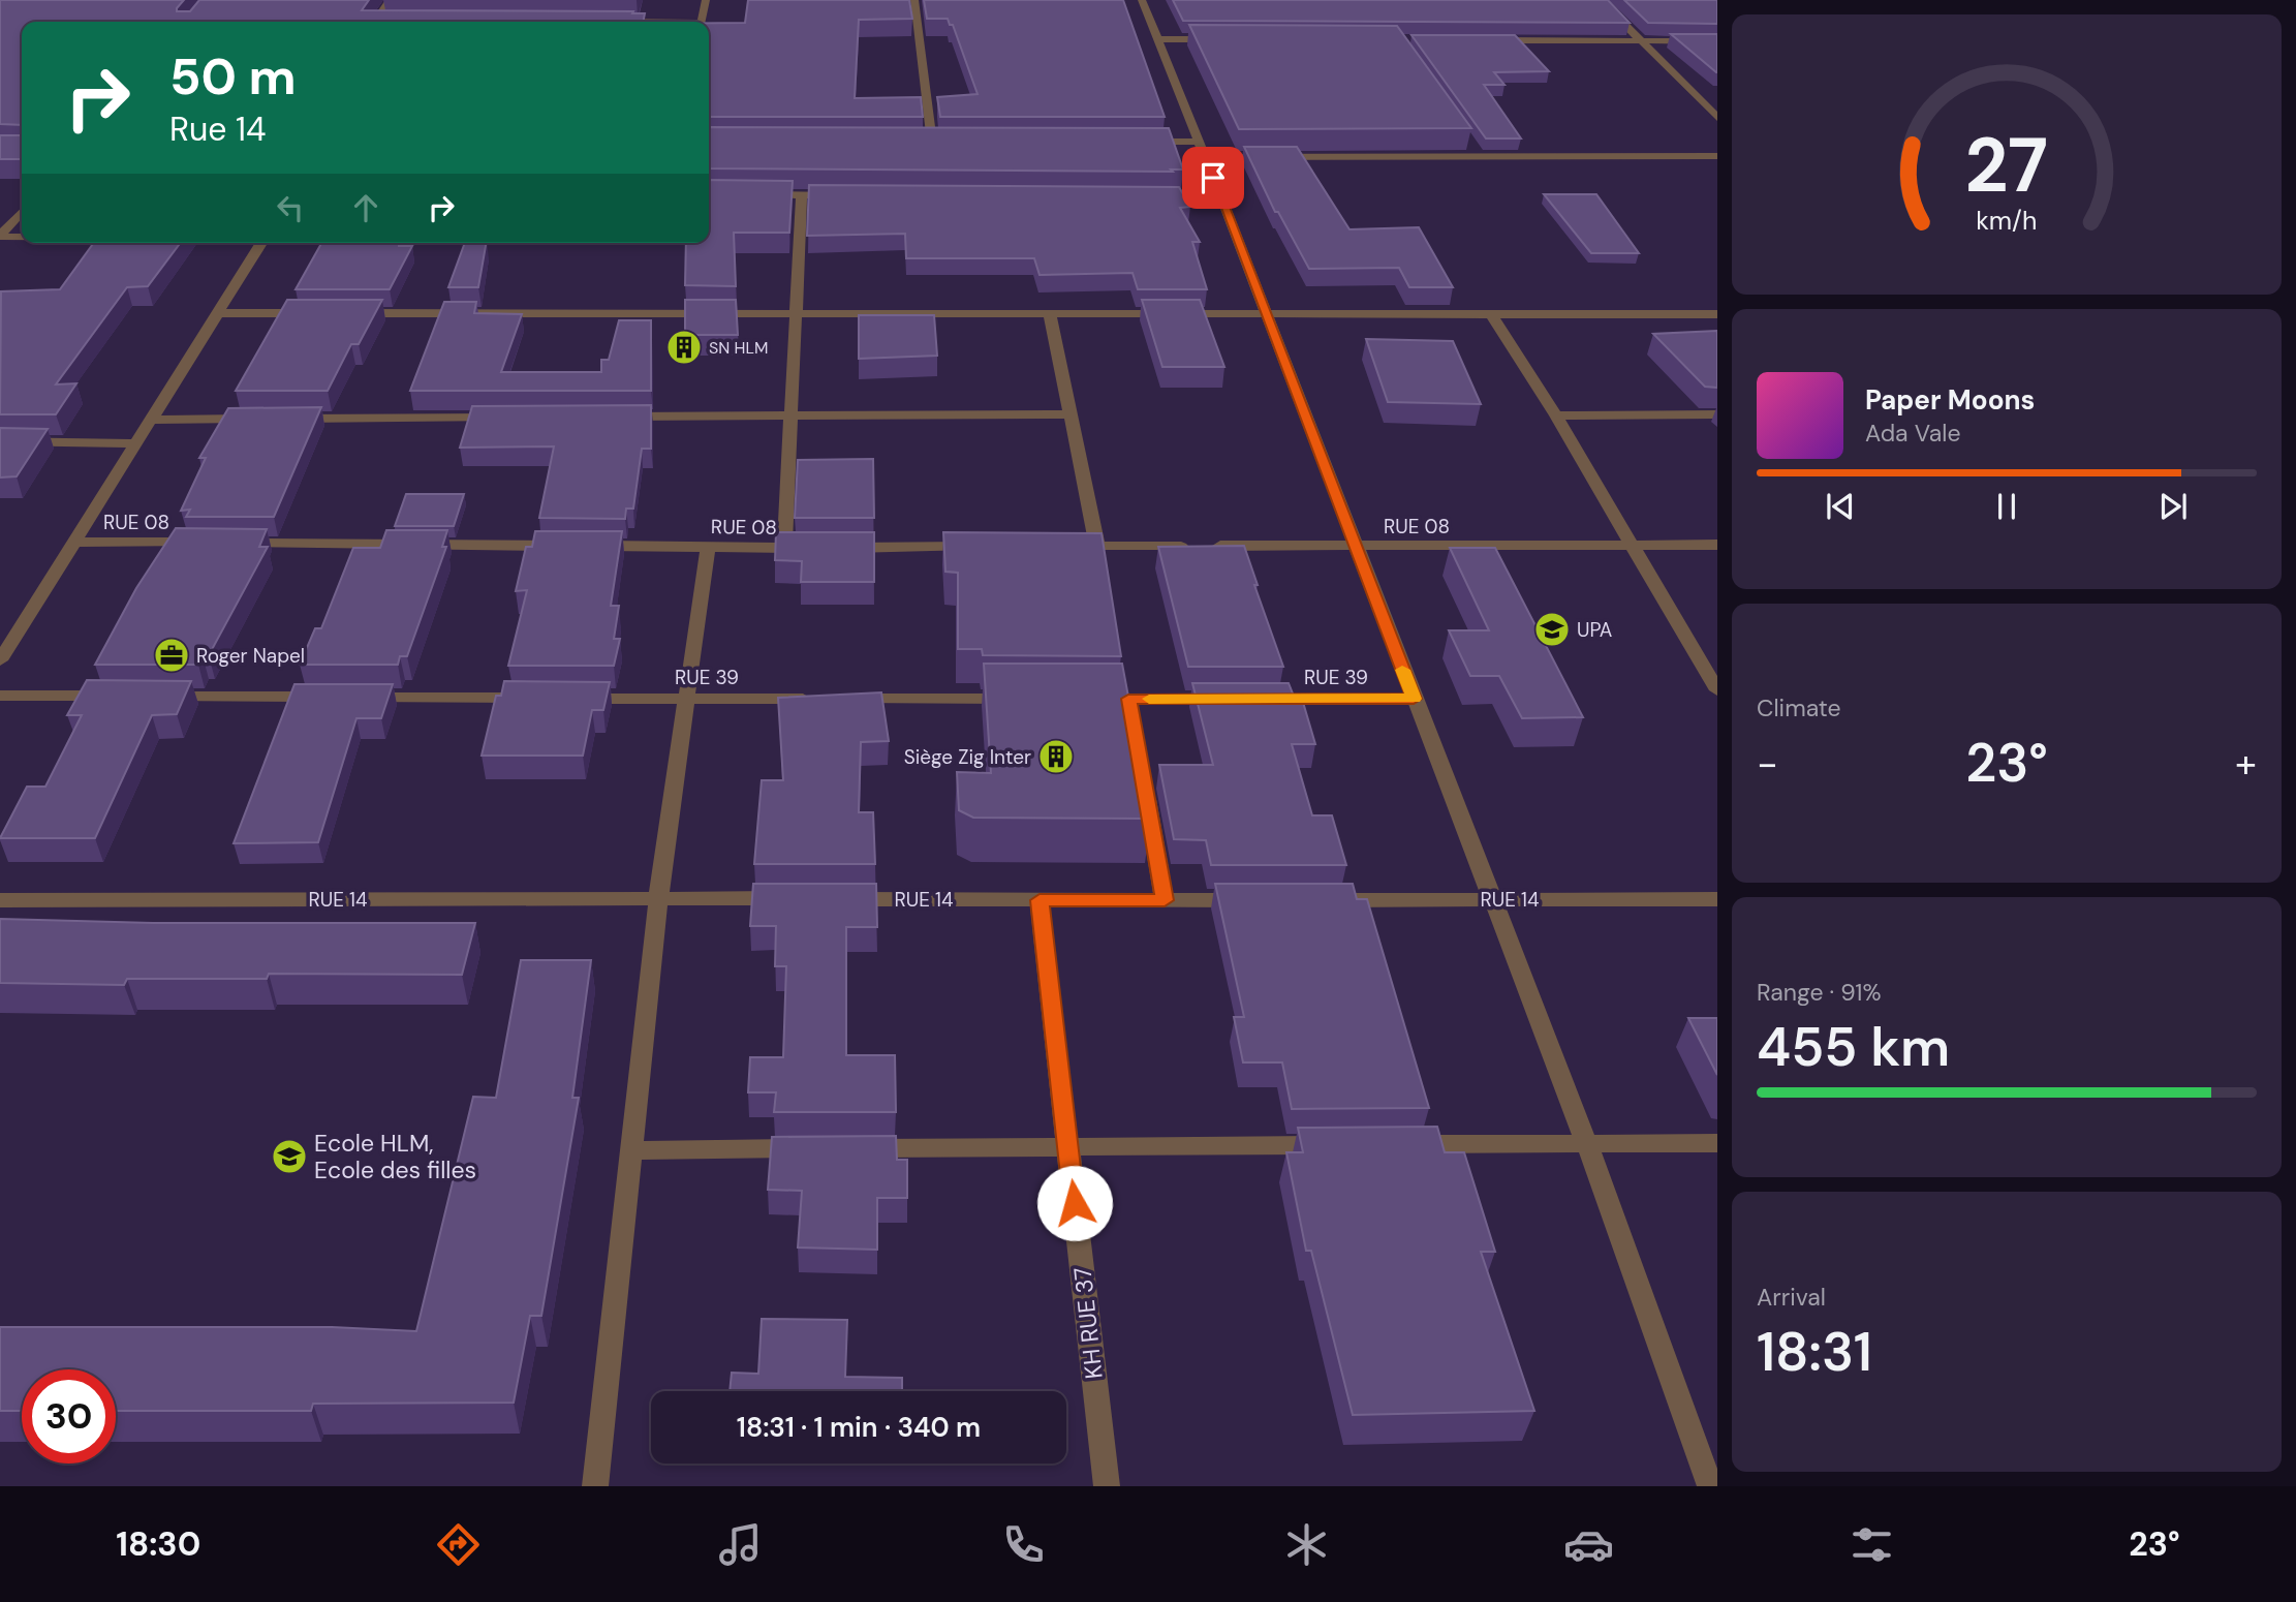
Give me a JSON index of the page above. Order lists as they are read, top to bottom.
{
  "streets": {
    "street": [
      "RUE 08",
      "RUE 39",
      "RUE 14",
      "KH RUE 37"
    ]
  },
  "crossings": [
    ["RUE 14", "KH RUE 37"]
  ],
  "places": {
    "building": ["SN HLM", "Siège Zig Inter"],
    "school or university": ["UPA", "Ecole HLM, Ecole des filles"],
    "office": ["Roger Napel"]
  },
  "page": {
    "turn": ["50 m", "Rue 14"],
    "song": ["Paper Moons", "Ada Vale"],
    "tile": [
      "Climate",
      ["Range · 91%", "455 km"],
      ["Arrival", "18:31"]
    ],
    "heat": ["−", "23°", "+"],
    "limit": "30",
    "trip": "18:31 · 1 min · 340 m",
    "tabs": ["18:30", "23°"],
    "gauge": ["27", "km/h"]
  }
}
